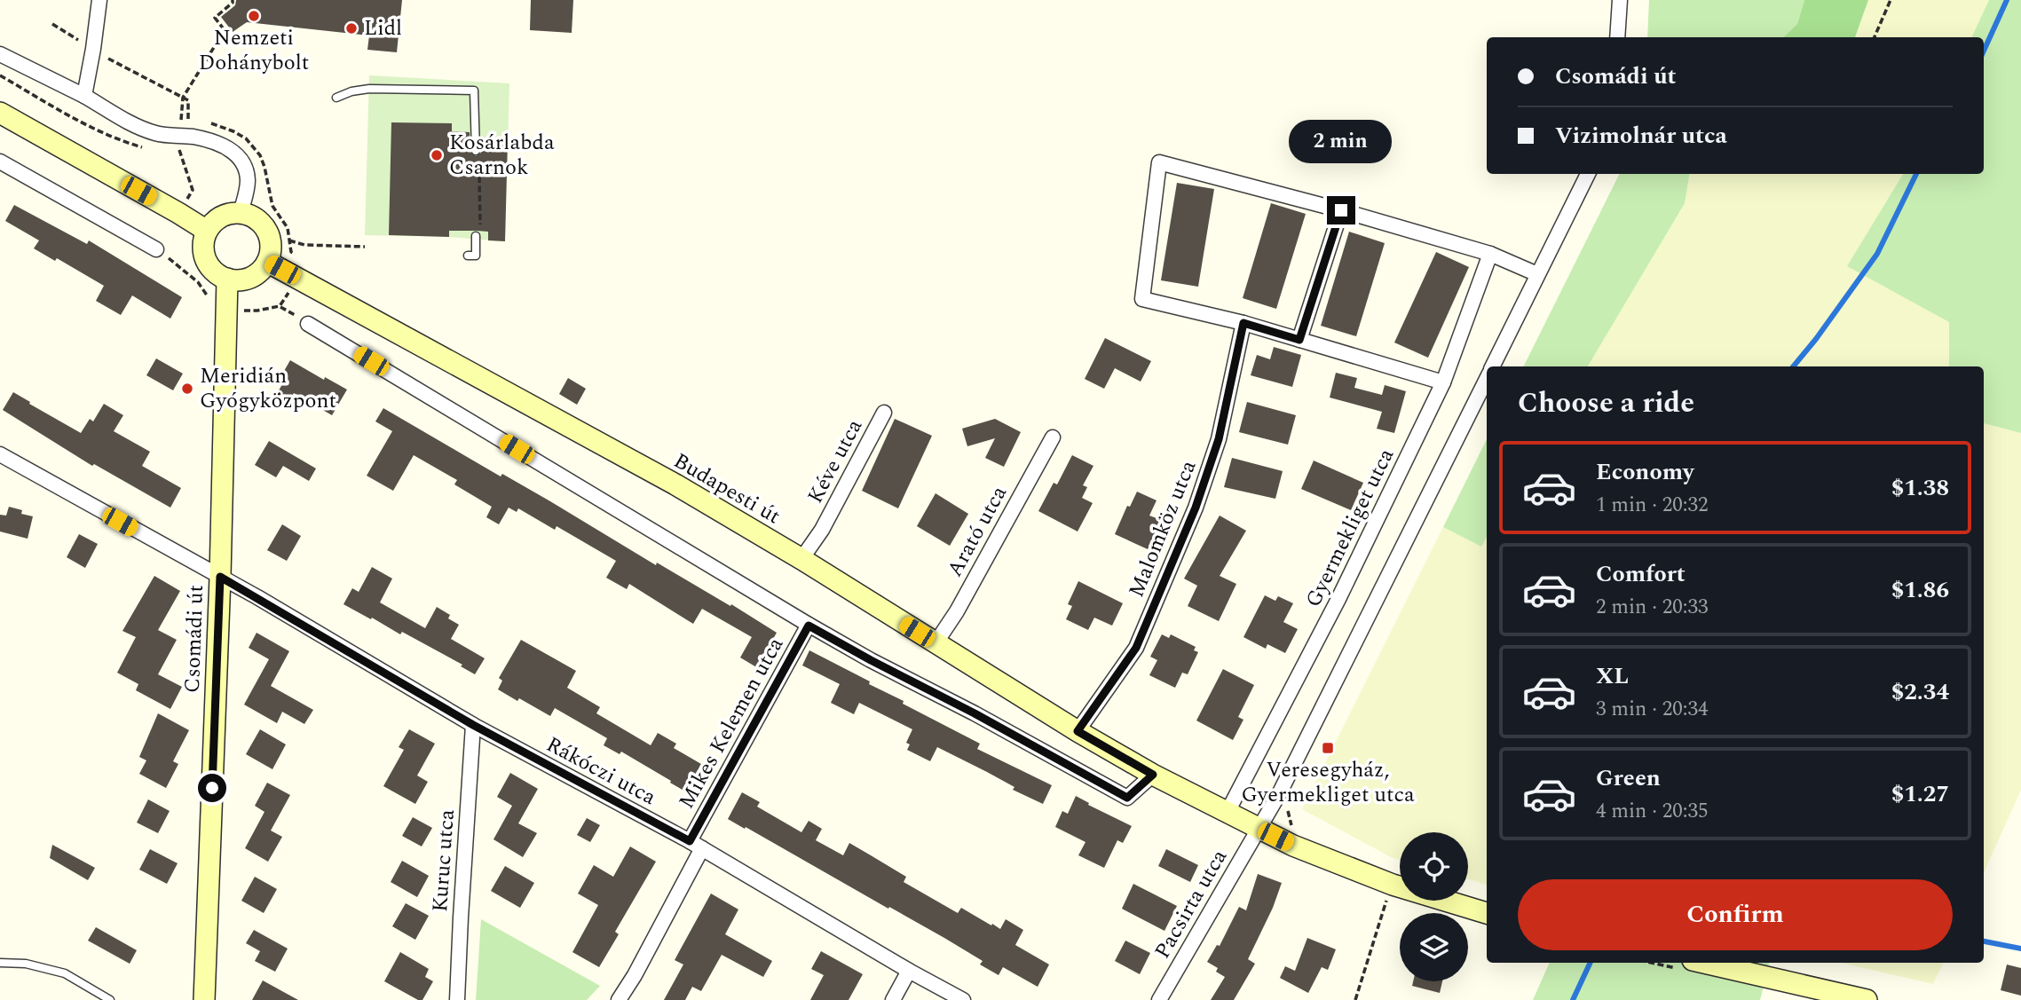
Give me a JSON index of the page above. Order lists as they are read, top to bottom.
{
  "streets": {
    "street": [
      "Kéve utca",
      "Budapesti út",
      "Gyermekliget utca",
      "Malomköz utca",
      "Arató utca",
      "Csomádi út",
      "Mikes Kelemen utca",
      "Rákóczi utca",
      "Kuruc utca",
      "Pacsirta utca"
    ]
  },
  "crossings": [
    ["Kéve utca", "Budapesti út"],
    ["Budapesti út", "Gyermekliget utca"],
    ["Budapesti út", "Malomköz utca"],
    ["Budapesti út", "Arató utca"],
    ["Budapesti út", "Csomádi út"],
    ["Budapesti út", "Pacsirta utca"],
    ["Csomádi út", "Rákóczi utca"],
    ["Mikes Kelemen utca", "Rákóczi utca"],
    ["Rákóczi utca", "Kuruc utca"]
  ],
  "places": {
    "other": [
      "Nemzeti Dohánybolt",
      "Lidl",
      "Kosárlabda Csarnok",
      "Meridián Gyógyközpont"
    ],
    "transit": ["Veresegyház, Gyermekliget utca"]
  },
  "page": {
    "banner": ["Csomádi út", "Vizimolnár utca"],
    "bubble": "2 min",
    "heading": "Choose a ride",
    "list": [
      {
        "name": "Economy",
        "note": "1 min · 20:32",
        "value": "$1.38"
      },
      {
        "name": "Comfort",
        "note": "2 min · 20:33",
        "value": "$1.86"
      },
      {
        "name": "XL",
        "note": "3 min · 20:34",
        "value": "$2.34"
      },
      {
        "name": "Green",
        "note": "4 min · 20:35",
        "value": "$1.27"
      }
    ],
    "buttons": "Confirm"
  }
}
